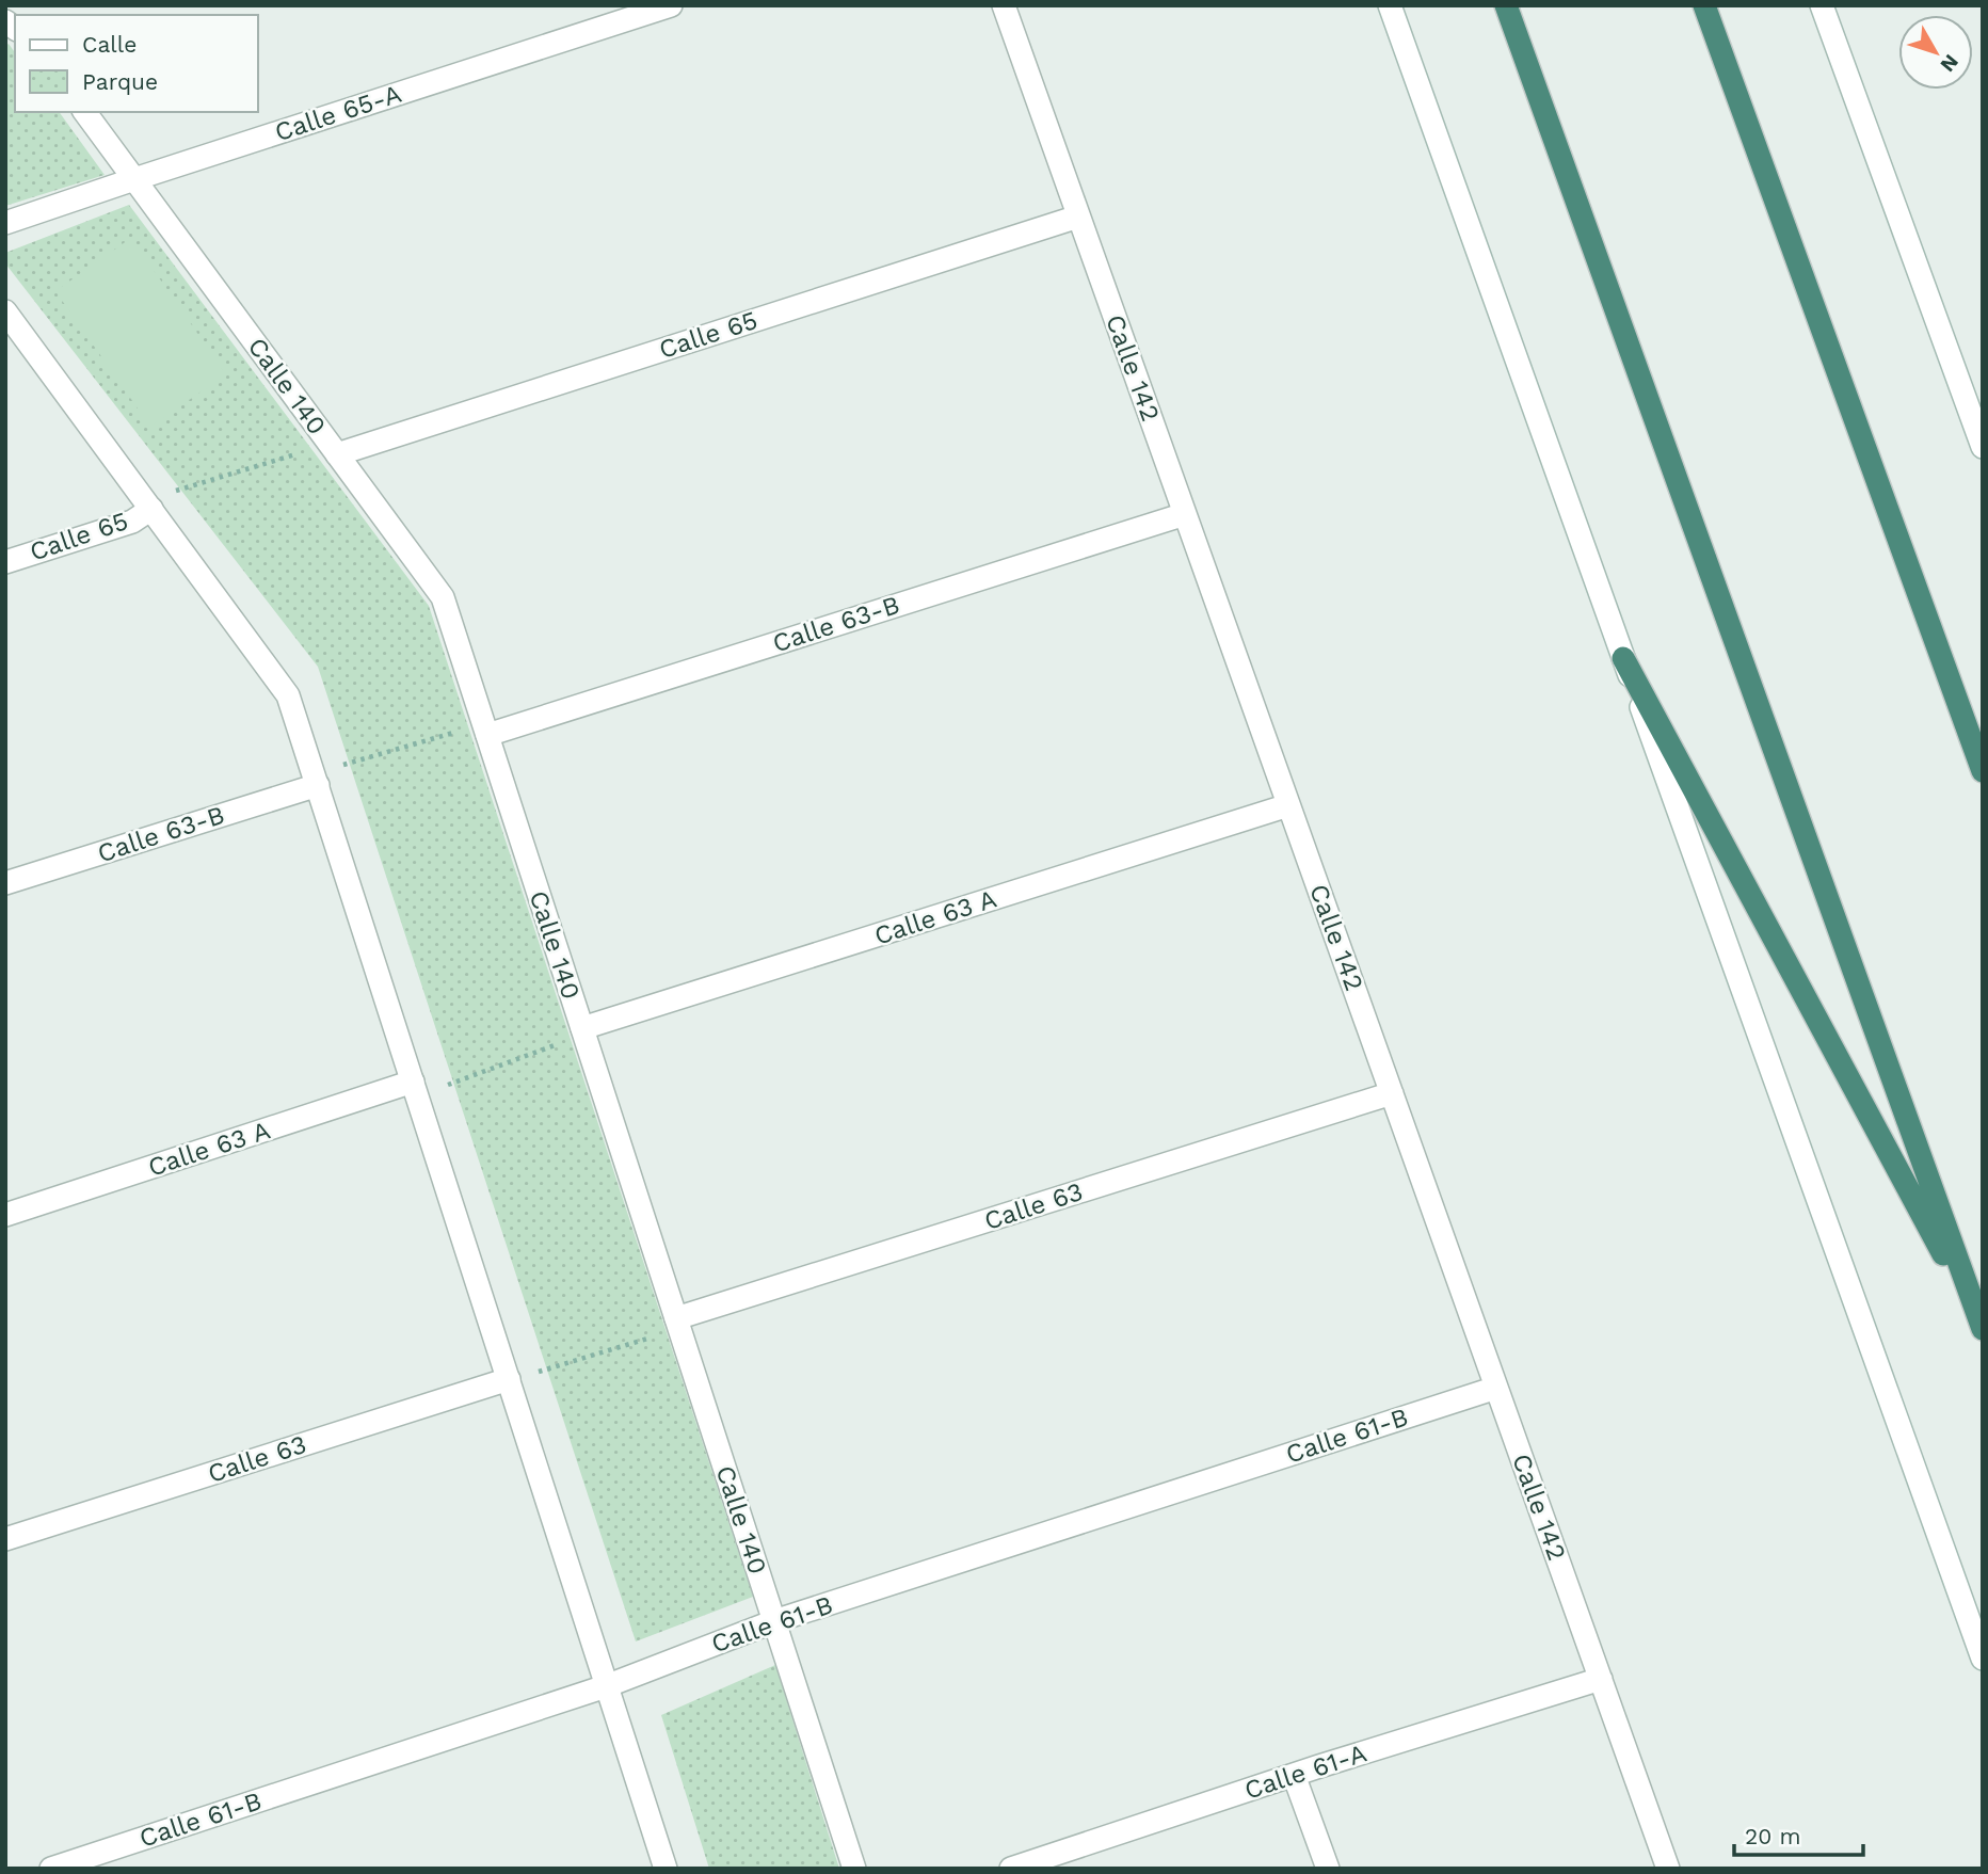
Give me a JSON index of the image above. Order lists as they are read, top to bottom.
{
  "streets": {
    "street": [
      "Calle 65-A",
      "Calle 65",
      "Calle 142",
      "Calle 140",
      "Calle 63-B",
      "Calle 63 A",
      "Calle 63",
      "Calle 61-B",
      "Calle 61-A"
    ]
  },
  "crossings": [
    ["Calle 65-A", "Calle 140"],
    ["Calle 65", "Calle 142"],
    ["Calle 65", "Calle 140"],
    ["Calle 142", "Calle 63-B"],
    ["Calle 142", "Calle 63 A"],
    ["Calle 142", "Calle 63"],
    ["Calle 142", "Calle 61-B"],
    ["Calle 142", "Calle 61-A"],
    ["Calle 140", "Calle 63-B"],
    ["Calle 140", "Calle 63 A"],
    ["Calle 140", "Calle 63"],
    ["Calle 140", "Calle 61-B"]
  ],
  "legend": ["Calle", "Parque"],
  "scale_bar": "20 m",
  "north": "bottom right"
}
